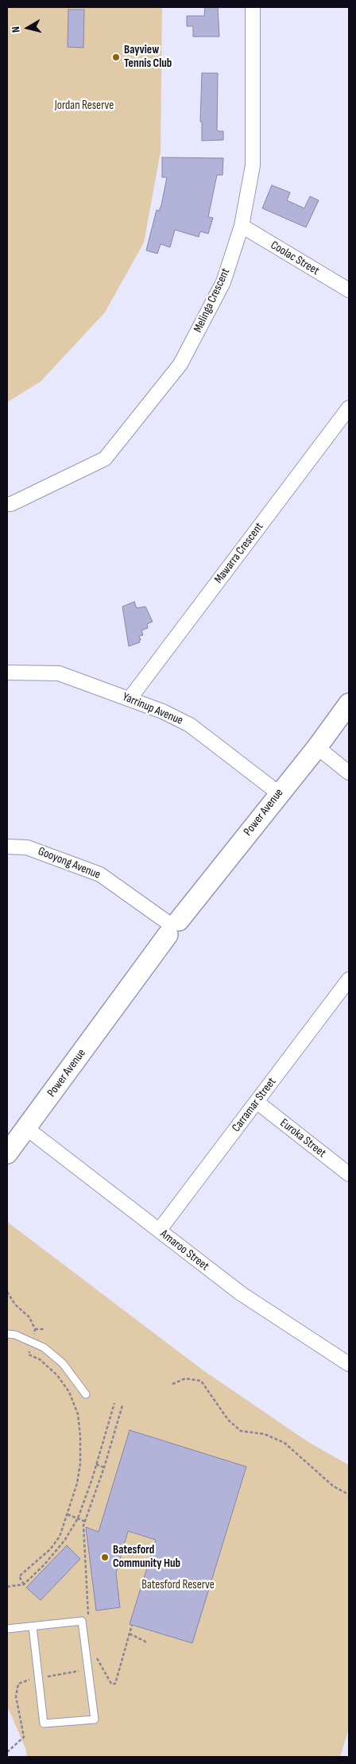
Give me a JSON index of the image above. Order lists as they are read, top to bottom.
{
  "streets": {
    "street": [
      "Coolac Street",
      "Melinga Crescent",
      "Mawarra Crescent",
      "Yarrinup Avenue",
      "Power Avenue",
      "Gooyong Avenue",
      "Carramar Street",
      "Euroka Street",
      "Amaroo Street"
    ]
  },
  "crossings": [
    ["Coolac Street", "Melinga Crescent"],
    ["Mawarra Crescent", "Yarrinup Avenue"],
    ["Yarrinup Avenue", "Power Avenue"],
    ["Power Avenue", "Gooyong Avenue"],
    ["Power Avenue", "Amaroo Street"],
    ["Carramar Street", "Euroka Street"],
    ["Carramar Street", "Amaroo Street"]
  ],
  "parks": ["Jordan Reserve", "Batesford Reserve"],
  "places": ["Bayview Tennis Club", "Batesford Community Hub"],
  "north": "left"
}
